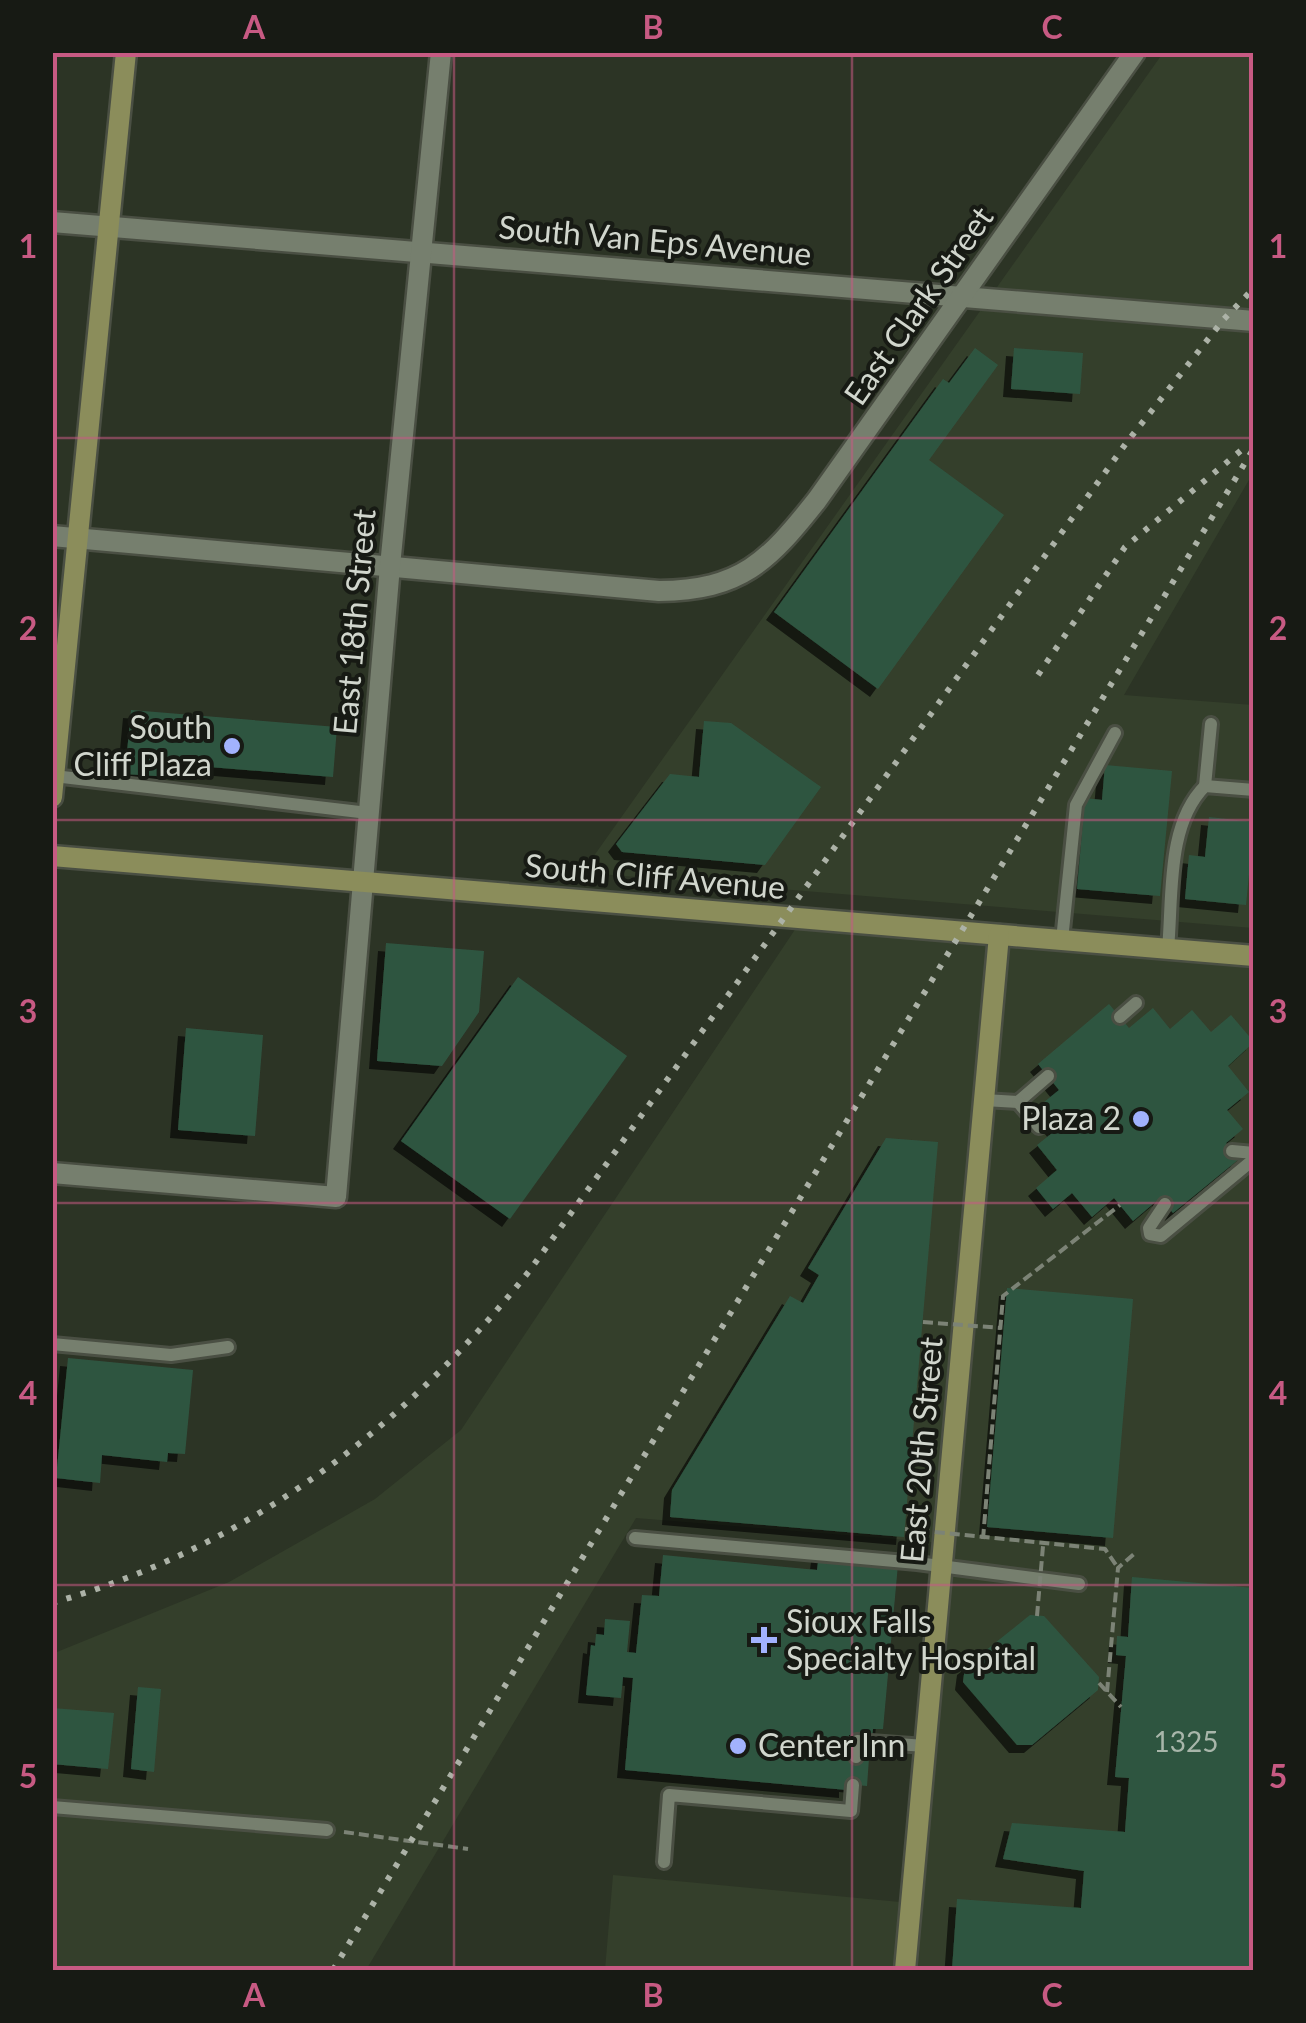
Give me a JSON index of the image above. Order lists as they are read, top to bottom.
{
  "streets": {
    "street": [
      "South Van Eps Avenue",
      "East Clark Street",
      "East 18th Street",
      "South Cliff Avenue",
      "East 20th Street"
    ]
  },
  "crossings": [
    ["South Van Eps Avenue", "East Clark Street"],
    ["South Van Eps Avenue", "East 18th Street"],
    ["East Clark Street", "East 18th Street"],
    ["East 18th Street", "South Cliff Avenue"],
    ["South Cliff Avenue", "East 20th Street"]
  ],
  "places": {
    "other": ["South Cliff Plaza", "Plaza 2", "Center Inn"],
    "health": ["Sioux Falls Specialty Hospital"]
  },
  "house_numbers": ["1325"],
  "grid": {
    "columns": ["A", "B", "C"],
    "rows": [
      "1",
      "2",
      "3",
      "4",
      "5"
    ]
  }
}
